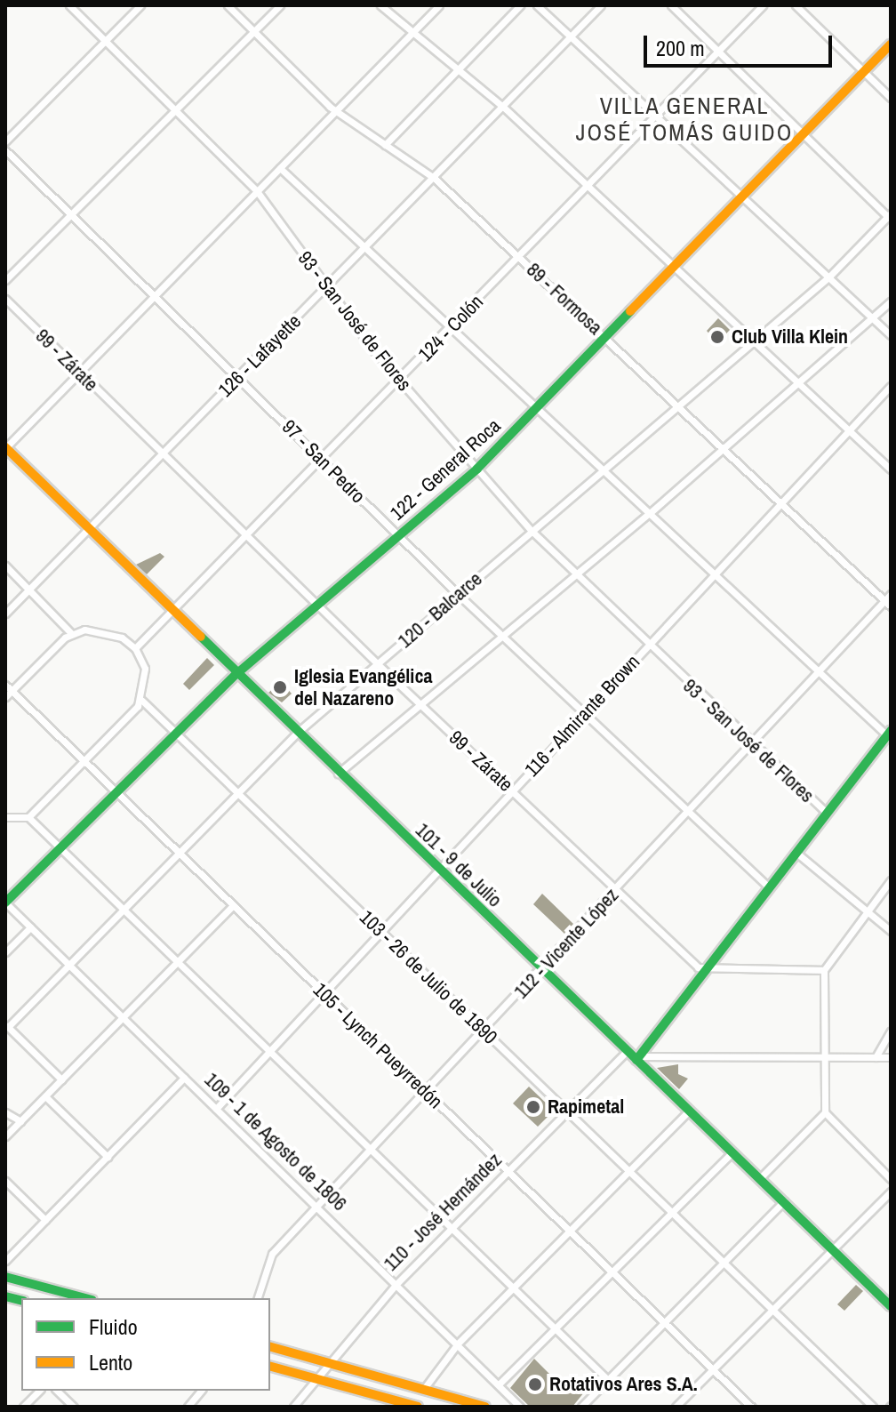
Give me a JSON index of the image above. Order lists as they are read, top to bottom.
{
  "streets": {
    "street": [
      "89 - Formosa",
      "93 - San José de Flores",
      "124 - Colón",
      "126 - Lafayette",
      "99 - Zárate",
      "97 - San Pedro",
      "122 - General Roca",
      "120 - Balcarce",
      "116 - Almirante Brown",
      "101 - 9 de Julio",
      "112 - Vicente López",
      "103 - 26 de Julio de 1890",
      "105 - Lynch Pueyrredón",
      "109 - 1 de Agosto de 1806",
      "110 - José Hernández"
    ]
  },
  "crossings": [
    ["89 - Formosa", "124 - Colón"],
    ["89 - Formosa", "126 - Lafayette"],
    ["89 - Formosa", "122 - General Roca"],
    ["89 - Formosa", "120 - Balcarce"],
    ["89 - Formosa", "116 - Almirante Brown"],
    ["89 - Formosa", "112 - Vicente López"],
    ["93 - San José de Flores", "124 - Colón"],
    ["93 - San José de Flores", "126 - Lafayette"],
    ["93 - San José de Flores", "122 - General Roca"],
    ["93 - San José de Flores", "120 - Balcarce"],
    ["93 - San José de Flores", "116 - Almirante Brown"],
    ["93 - San José de Flores", "112 - Vicente López"],
    ["124 - Colón", "99 - Zárate"],
    ["124 - Colón", "97 - San Pedro"],
    ["124 - Colón", "101 - 9 de Julio"],
    ["126 - Lafayette", "99 - Zárate"],
    ["126 - Lafayette", "97 - San Pedro"],
    ["126 - Lafayette", "101 - 9 de Julio"],
    ["99 - Zárate", "122 - General Roca"],
    ["99 - Zárate", "120 - Balcarce"],
    ["99 - Zárate", "116 - Almirante Brown"],
    ["99 - Zárate", "112 - Vicente López"],
    ["97 - San Pedro", "122 - General Roca"],
    ["97 - San Pedro", "120 - Balcarce"],
    ["97 - San Pedro", "116 - Almirante Brown"],
    ["97 - San Pedro", "112 - Vicente López"],
    ["122 - General Roca", "101 - 9 de Julio"],
    ["122 - General Roca", "103 - 26 de Julio de 1890"],
    ["122 - General Roca", "105 - Lynch Pueyrredón"],
    ["122 - General Roca", "109 - 1 de Agosto de 1806"],
    ["120 - Balcarce", "101 - 9 de Julio"],
    ["120 - Balcarce", "103 - 26 de Julio de 1890"],
    ["120 - Balcarce", "105 - Lynch Pueyrredón"],
    ["120 - Balcarce", "109 - 1 de Agosto de 1806"],
    ["116 - Almirante Brown", "101 - 9 de Julio"],
    ["116 - Almirante Brown", "103 - 26 de Julio de 1890"],
    ["116 - Almirante Brown", "105 - Lynch Pueyrredón"],
    ["116 - Almirante Brown", "109 - 1 de Agosto de 1806"],
    ["101 - 9 de Julio", "112 - Vicente López"],
    ["101 - 9 de Julio", "110 - José Hernández"],
    ["112 - Vicente López", "103 - 26 de Julio de 1890"],
    ["112 - Vicente López", "105 - Lynch Pueyrredón"],
    ["112 - Vicente López", "109 - 1 de Agosto de 1806"],
    ["103 - 26 de Julio de 1890", "110 - José Hernández"],
    ["105 - Lynch Pueyrredón", "110 - José Hernández"],
    ["109 - 1 de Agosto de 1806", "110 - José Hernández"]
  ],
  "districts": ["VILLA GENERAL JOSÉ TOMÁS GUIDO"],
  "places": [
    "Club Villa Klein",
    "Iglesia Evangélica del Nazareno",
    "Rapimetal",
    "Rotativos Ares S.A."
  ],
  "legend": ["Fluido", "Lento"],
  "scale_bar": "200 m"
}
